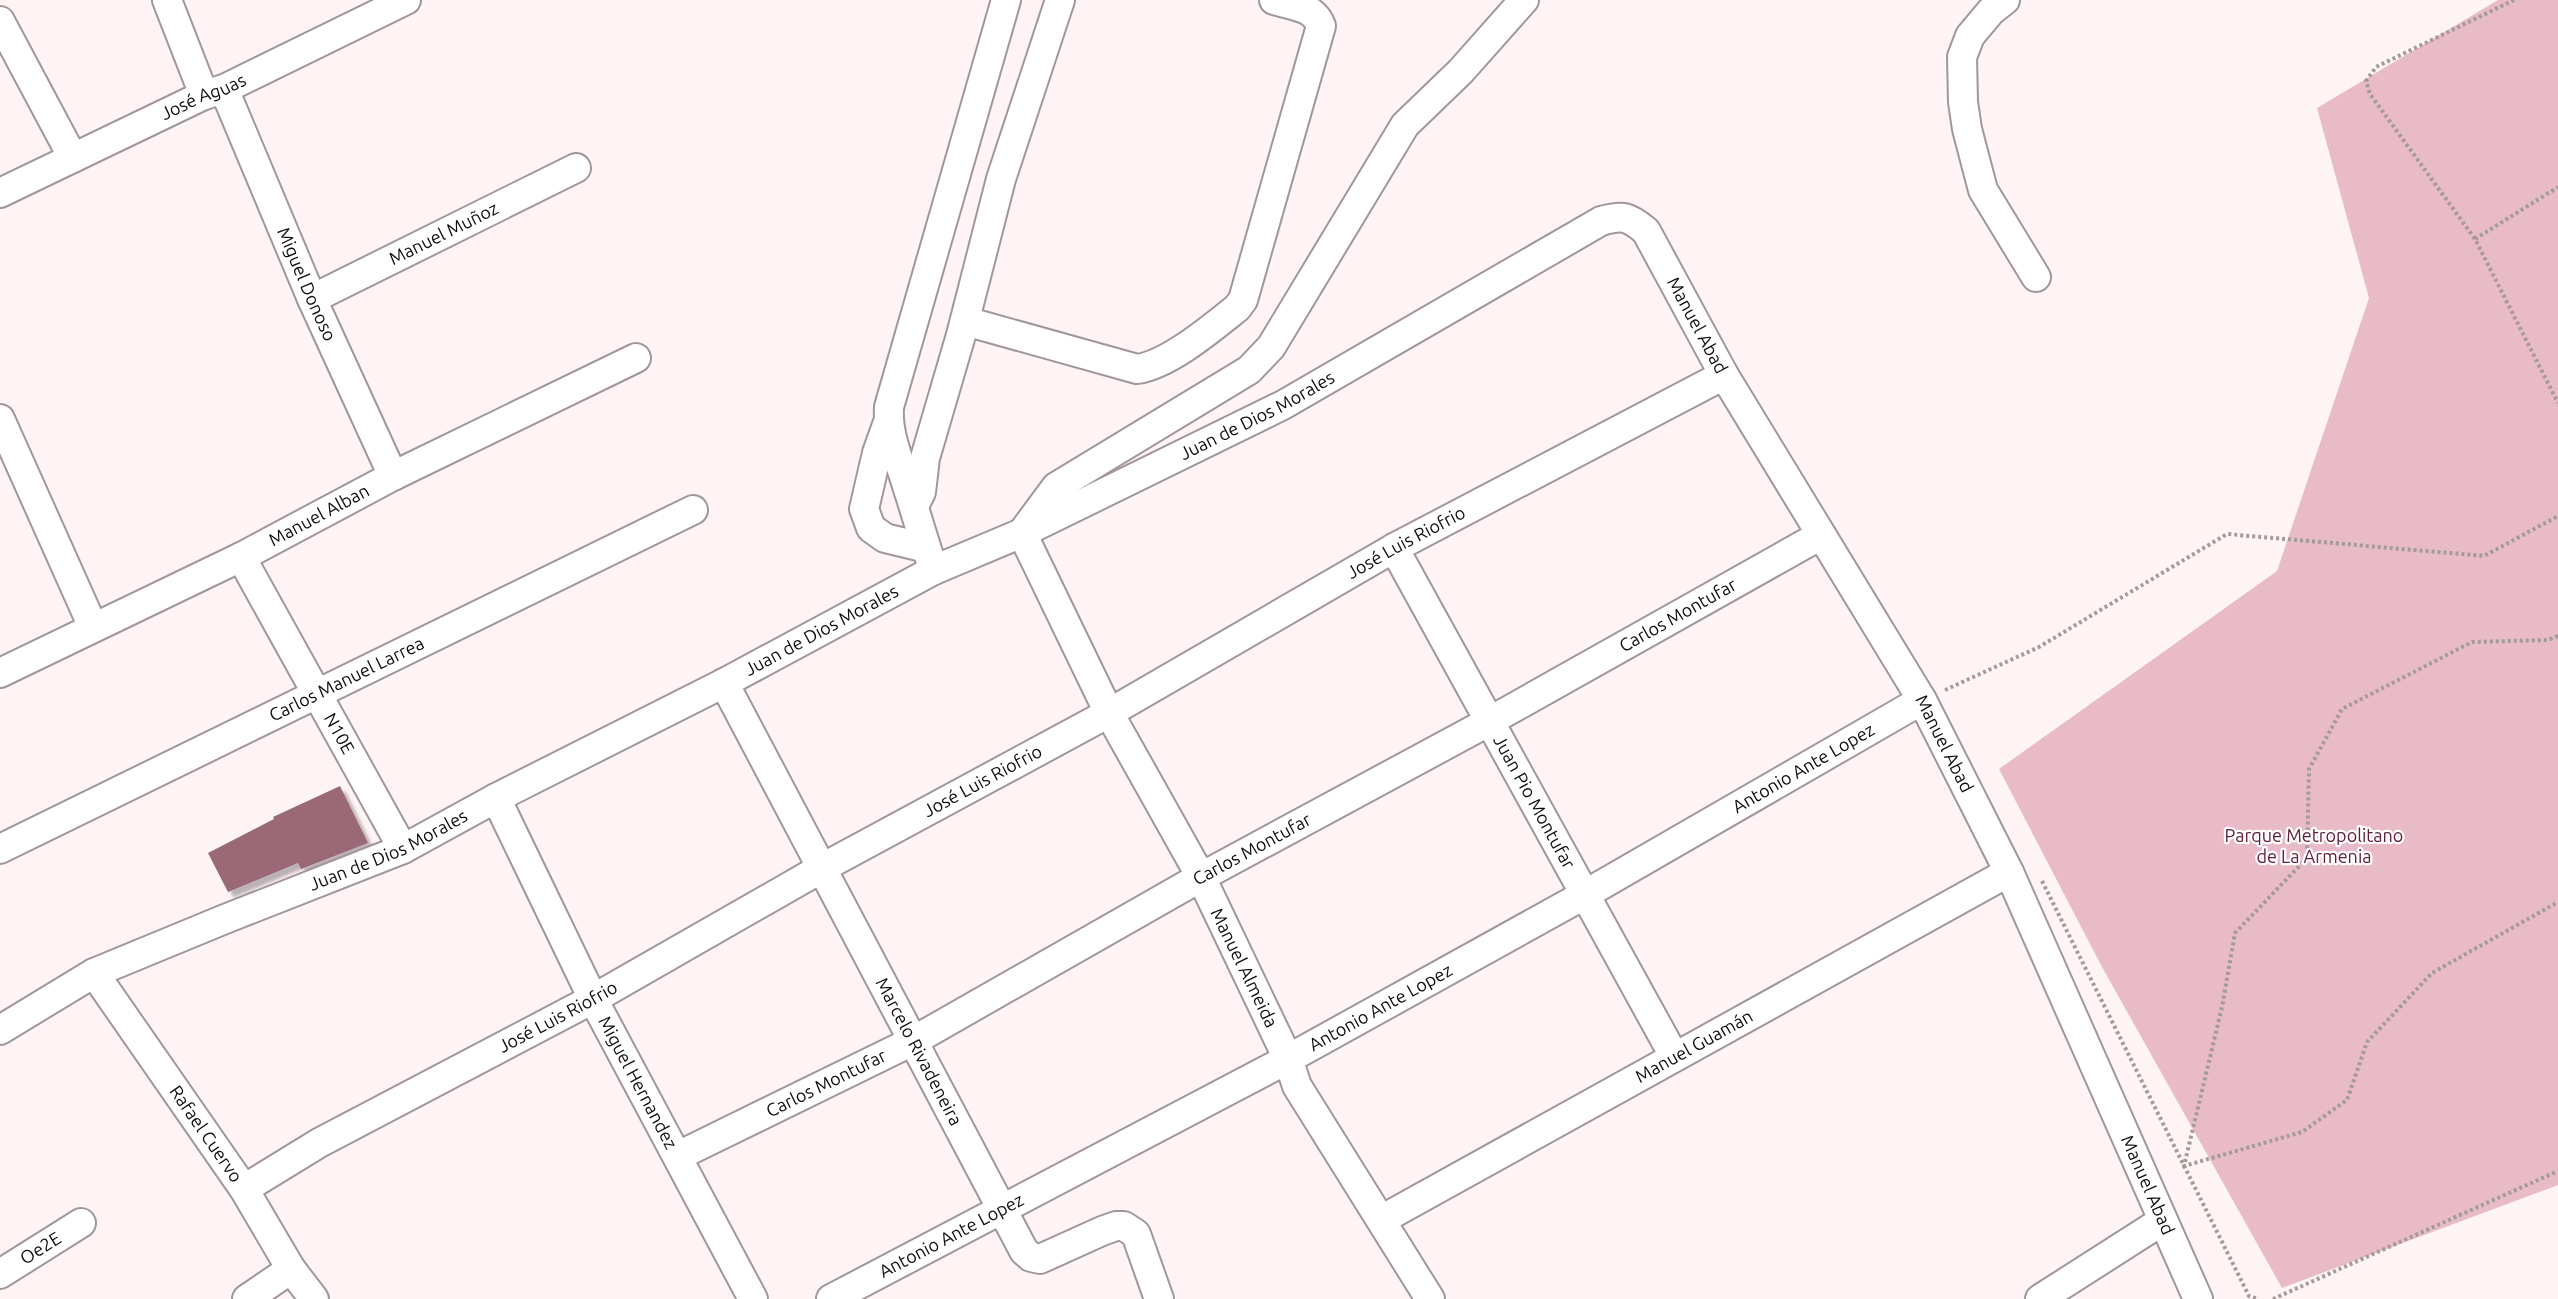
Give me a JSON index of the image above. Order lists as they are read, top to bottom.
{
  "streets": {
    "street": [
      "José Aguas",
      "Manuel Muñoz",
      "Miguel Donoso",
      "Manuel Abad",
      "Juan de Dios Morales",
      "Manuel Alban",
      "José Luis Riofrio",
      "Carlos Montufar",
      "Carlos Manuel Larrea",
      "N10E",
      "Antonio Ante Lopez",
      "Juan Pio Montufar",
      "Manuel Almeida",
      "Manuel Guamán",
      "Marcelo Rivadeneira",
      "Miguel Hernandez",
      "Rafael Cuervo",
      "Oe2E"
    ]
  },
  "crossings": [
    ["José Aguas", "Miguel Donoso"],
    ["Manuel Muñoz", "Miguel Donoso"],
    ["Miguel Donoso", "Manuel Alban"],
    ["Manuel Abad", "Juan de Dios Morales"],
    ["Manuel Abad", "José Luis Riofrio"],
    ["Manuel Abad", "Carlos Montufar"],
    ["Manuel Abad", "Antonio Ante Lopez"],
    ["Manuel Abad", "Manuel Guamán"],
    ["Juan de Dios Morales", "N10E"],
    ["Juan de Dios Morales", "Manuel Almeida"],
    ["Juan de Dios Morales", "Marcelo Rivadeneira"],
    ["Juan de Dios Morales", "Miguel Hernandez"],
    ["Juan de Dios Morales", "Rafael Cuervo"],
    ["Manuel Alban", "N10E"],
    ["José Luis Riofrio", "Juan Pio Montufar"],
    ["José Luis Riofrio", "Manuel Almeida"],
    ["José Luis Riofrio", "Marcelo Rivadeneira"],
    ["José Luis Riofrio", "Miguel Hernandez"],
    ["José Luis Riofrio", "Rafael Cuervo"],
    ["Carlos Montufar", "Juan Pio Montufar"],
    ["Carlos Montufar", "Manuel Almeida"],
    ["Carlos Montufar", "Marcelo Rivadeneira"],
    ["Carlos Montufar", "Miguel Hernandez"],
    ["Carlos Manuel Larrea", "N10E"],
    ["Antonio Ante Lopez", "Juan Pio Montufar"],
    ["Antonio Ante Lopez", "Manuel Almeida"],
    ["Antonio Ante Lopez", "Marcelo Rivadeneira"],
    ["Juan Pio Montufar", "Manuel Guamán"],
    ["Manuel Almeida", "Manuel Guamán"]
  ],
  "parks": ["Parque Metropolitano de La Armenia"]
}
